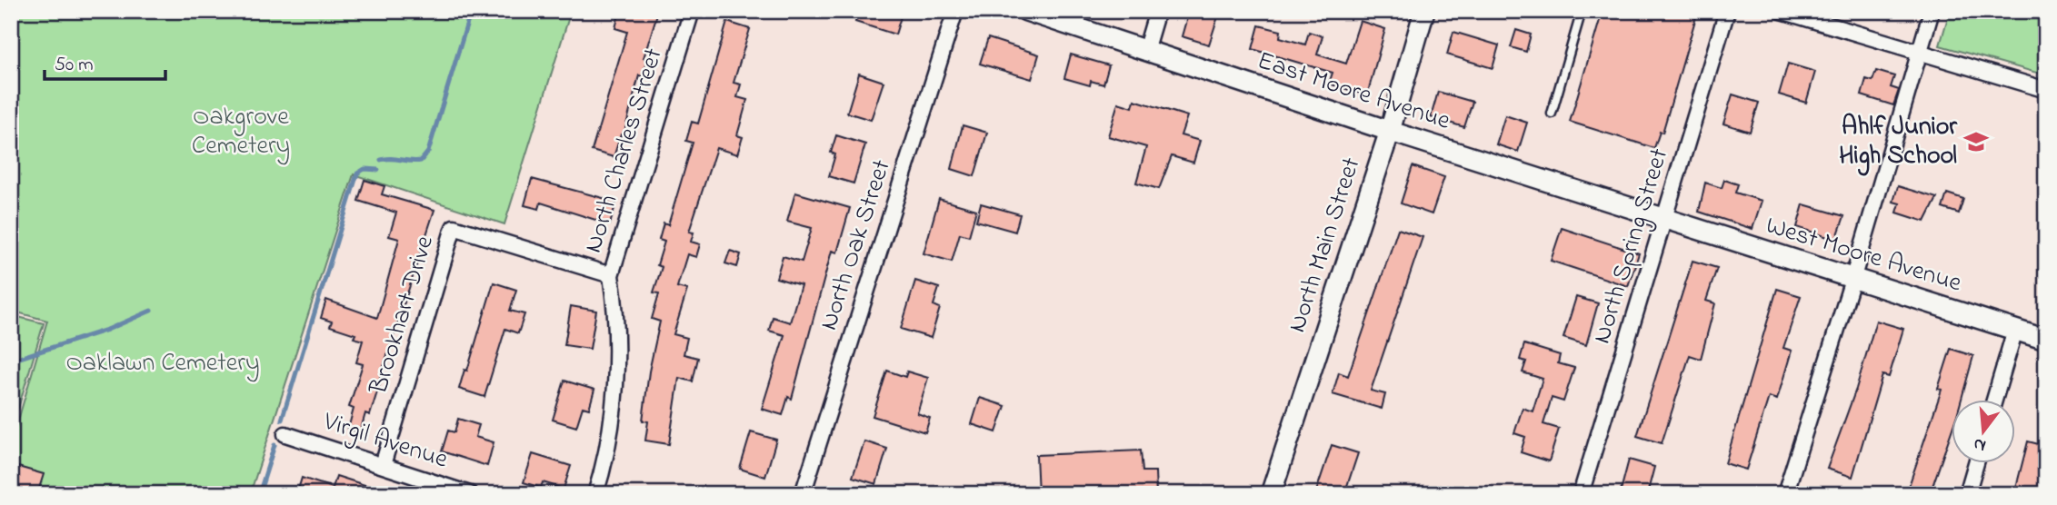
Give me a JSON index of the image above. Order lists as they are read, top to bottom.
{
  "streets": {
    "street": [
      "East Moore Avenue",
      "North Charles Street",
      "North Oak Street",
      "North Main Street",
      "North Spring Street",
      "West Moore Avenue",
      "Brookhart Drive",
      "Virgil Avenue"
    ]
  },
  "crossings": [
    ["East Moore Avenue", "North Main Street"],
    ["East Moore Avenue", "North Spring Street"],
    ["East Moore Avenue", "West Moore Avenue"],
    ["North Charles Street", "Brookhart Drive"],
    ["North Spring Street", "West Moore Avenue"],
    ["Brookhart Drive", "Virgil Avenue"]
  ],
  "parks": ["Oakgrove Cemetery", "Oaklawn Cemetery"],
  "places": {
    "school or university": ["Ahlf Junior High School"]
  },
  "scale_bar": "50 m",
  "north": "bottom"
}
